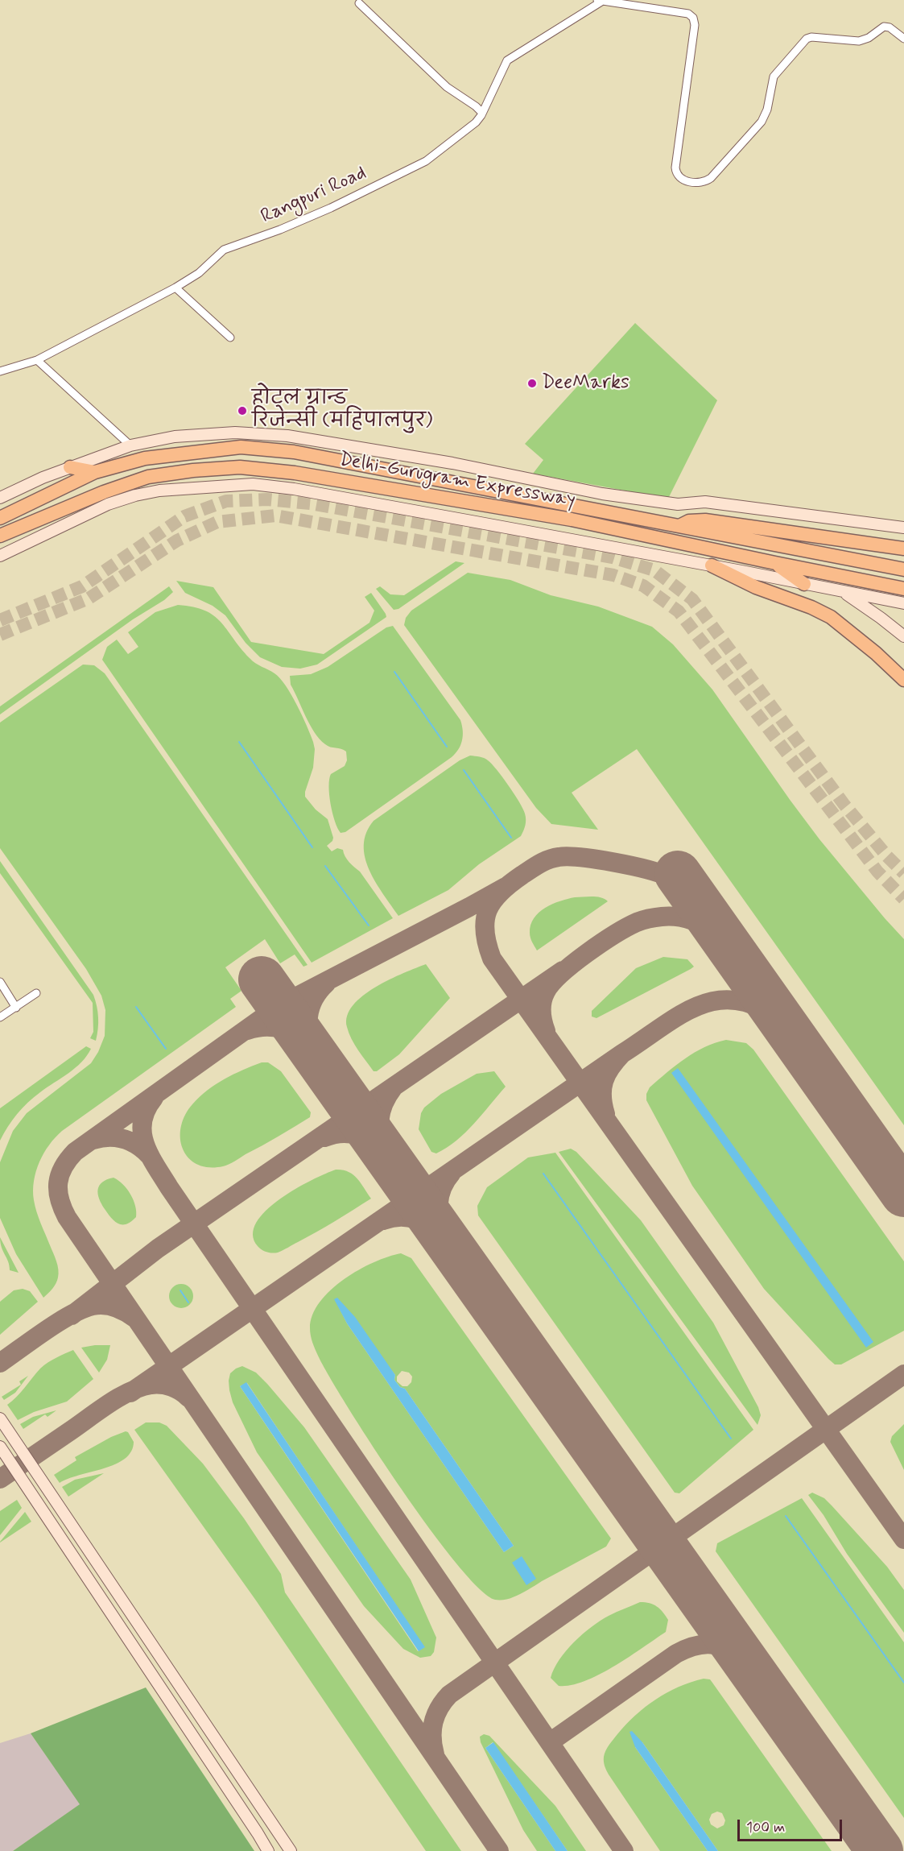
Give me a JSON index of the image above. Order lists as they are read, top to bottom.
{
  "streets": {
    "highway": ["Delhi-Gurugram Expressway"],
    "street": ["Rangpuri Road"]
  },
  "places": ["DeeMarks", "होटल ग्रान्ड रिजेन्सी (महिपालपुर)"],
  "scale_bar": "100 m"
}
